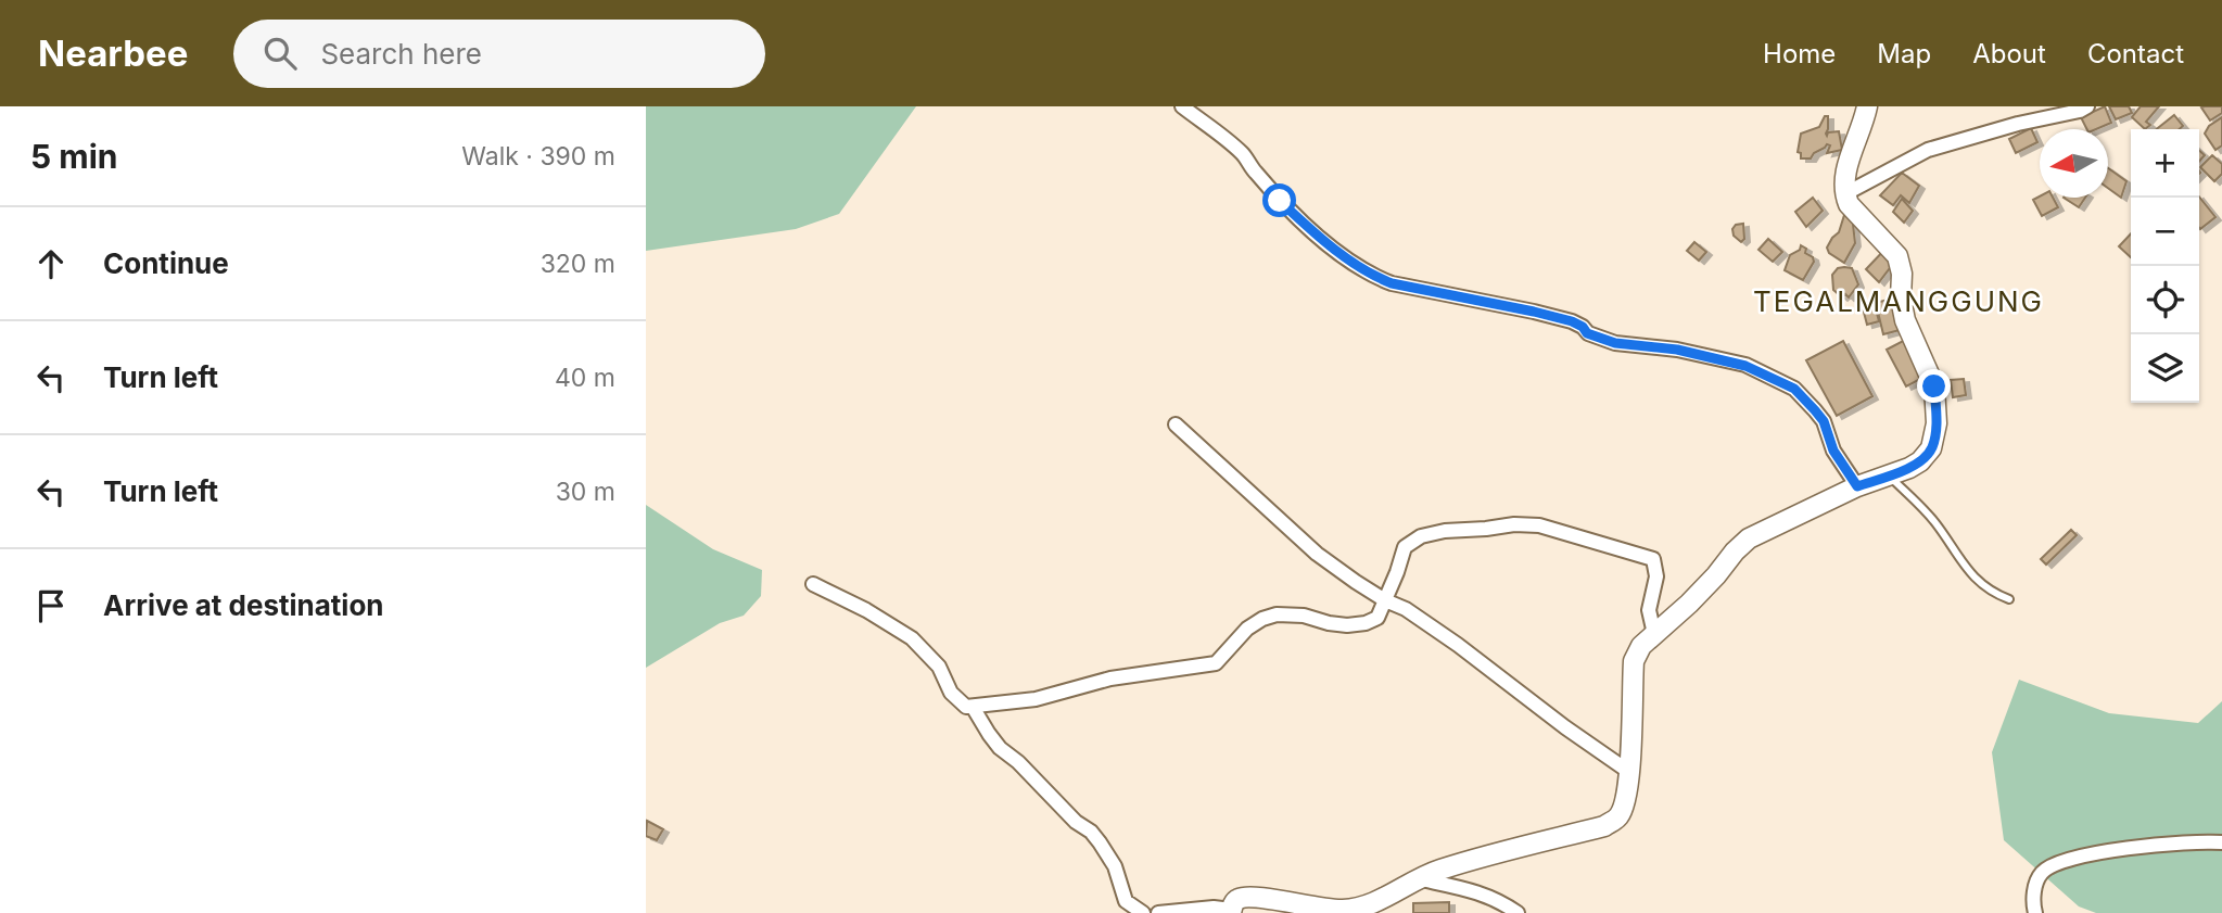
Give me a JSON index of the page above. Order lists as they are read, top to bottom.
{
  "districts": ["TEGALMANGGUNG"],
  "north": "left",
  "page": {
    "header": "Nearbee",
    "search": "Search here",
    "nav": [
      "Home",
      "Map",
      "About",
      "Contact"
    ],
    "heading": ["5 min", "Walk · 390 m"],
    "map_buttons": ["+", "−"],
    "list": [
      ["Continue", "320 m"],
      ["Turn left", "40 m"],
      ["Turn left", "30 m"],
      "Arrive at destination"
    ]
  }
}
